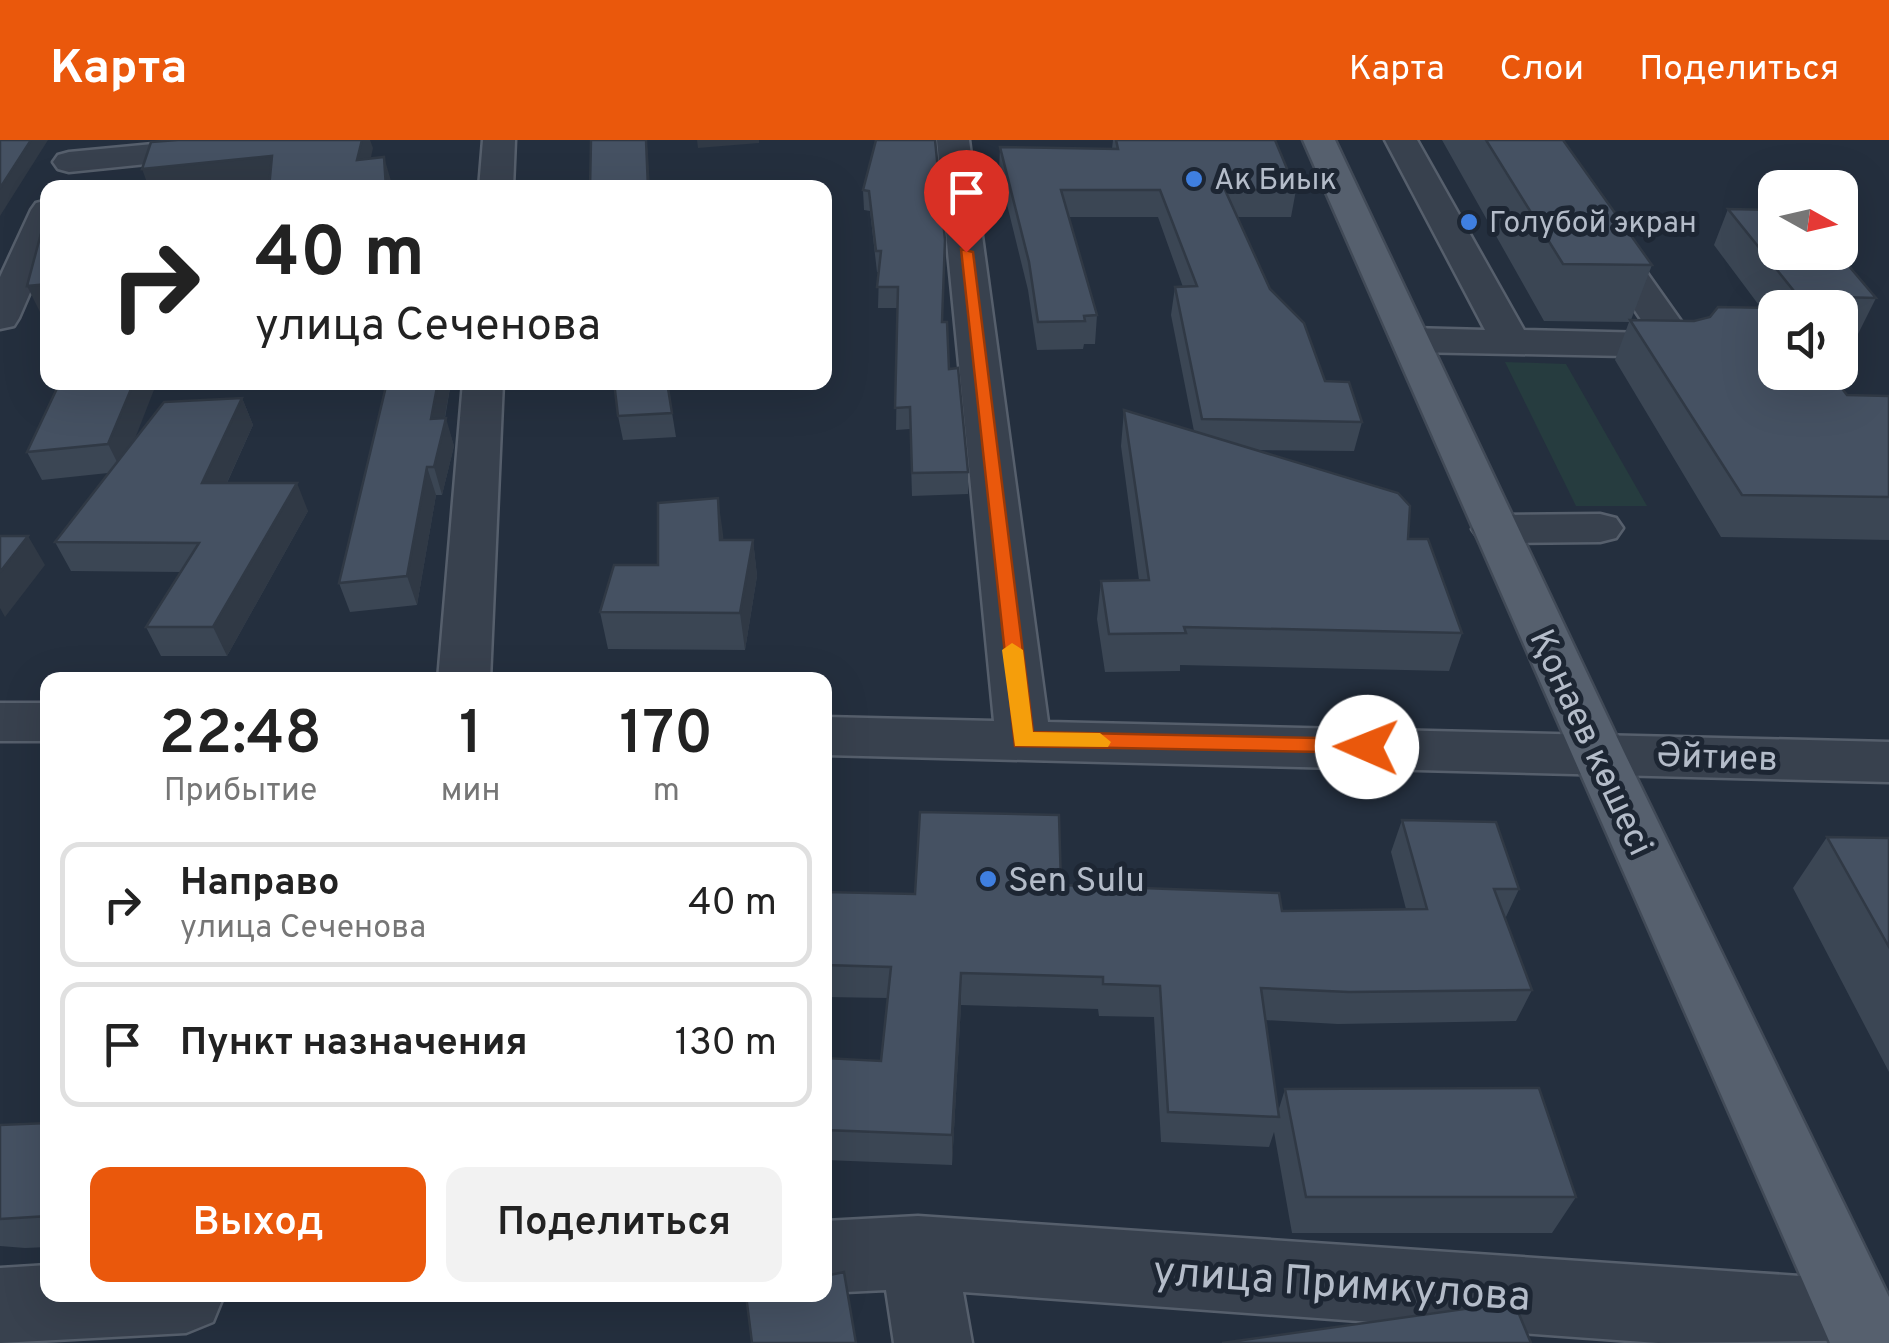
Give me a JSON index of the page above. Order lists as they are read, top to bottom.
{
  "streets": {
    "main road": ["Қонаев көшесі"],
    "street": ["Әйтиев", "улица Примкулова"]
  },
  "crossings": [
    ["Қонаев көшесі", "Әйтиев"],
    ["Қонаев көшесі", "улица Примкулова"]
  ],
  "places": ["Ак Биык", "Голубой экран", "Sen Sulu"],
  "north": "right",
  "page": {
    "header": "Карта",
    "nav": ["Карта", "Слои", "Поделиться"],
    "turn": ["40 m", "улица Сеченова"],
    "eta": [
      "22:48",
      "Прибытие",
      "1",
      "мин",
      "170",
      "m"
    ],
    "list": [
      {
        "name": "Направо",
        "note": "улица Сеченова",
        "value": "40 m"
      },
      {
        "name": "Пункт назначения",
        "value": "130 m"
      }
    ],
    "buttons": ["Выход", "Поделиться"]
  }
}
